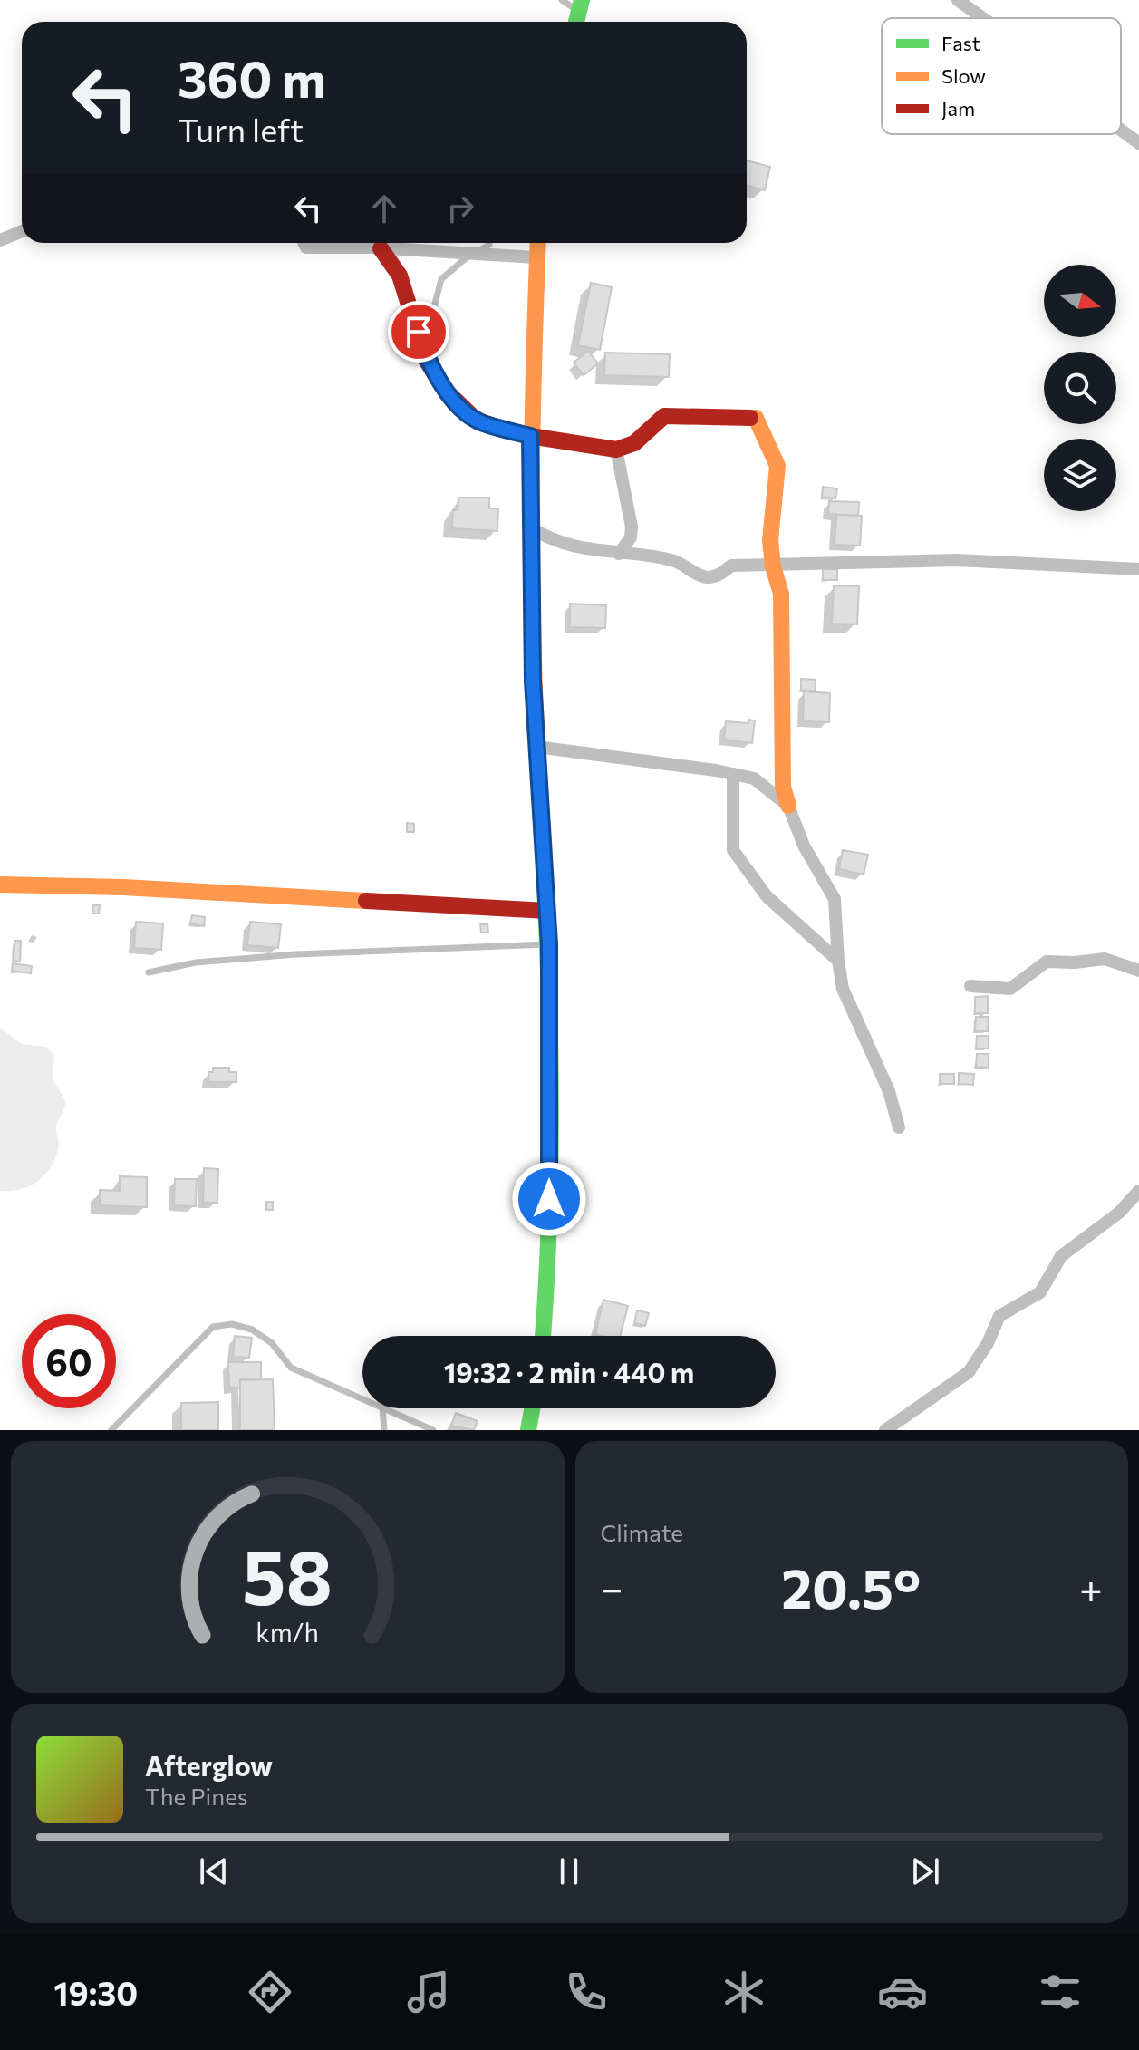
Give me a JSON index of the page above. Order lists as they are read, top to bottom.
{
  "legend": ["Fast", "Slow", "Jam"],
  "north": "right",
  "page": {
    "turn": ["360 m", "Turn left"],
    "limit": "60",
    "trip": "19:32 · 2 min · 440 m",
    "tile": "Climate",
    "heat": ["−", "20.5°", "+"],
    "song": ["Afterglow", "The Pines"],
    "tabs": "19:30",
    "gauge": ["58", "km/h"]
  }
}
